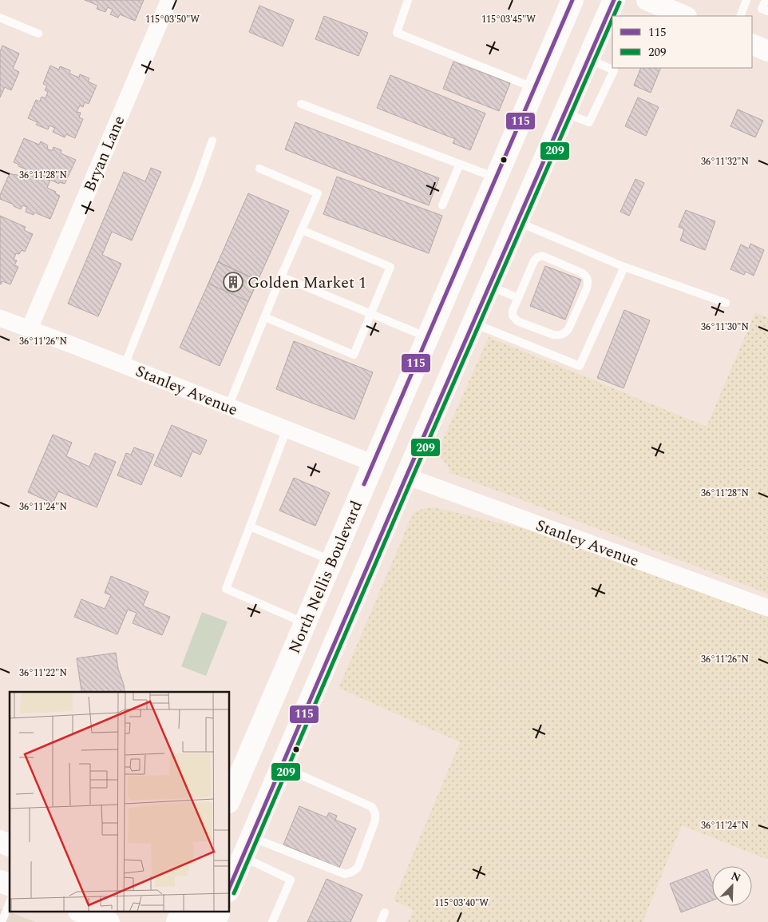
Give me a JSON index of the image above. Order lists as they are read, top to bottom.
{
  "streets": {
    "main road": ["North Nellis Boulevard"],
    "street": ["Bryan Lane", "Stanley Avenue"]
  },
  "crossings": [
    ["Bryan Lane", "Stanley Avenue"],
    ["Stanley Avenue", "North Nellis Boulevard"]
  ],
  "places": {
    "building": ["Golden Market 1"]
  },
  "lines": ["transit line 115", "transit line 209"],
  "legend": ["115", "209"],
  "north": "top right",
  "coordinates": [
    "115°03'50\"W",
    "115°03'45\"W",
    "36°11'32\"N",
    "36°11'28\"N",
    "36°11'30\"N",
    "36°11'26\"N",
    "36°11'24\"N",
    "36°11'22\"N",
    "115°03'40\"W"
  ]
}
